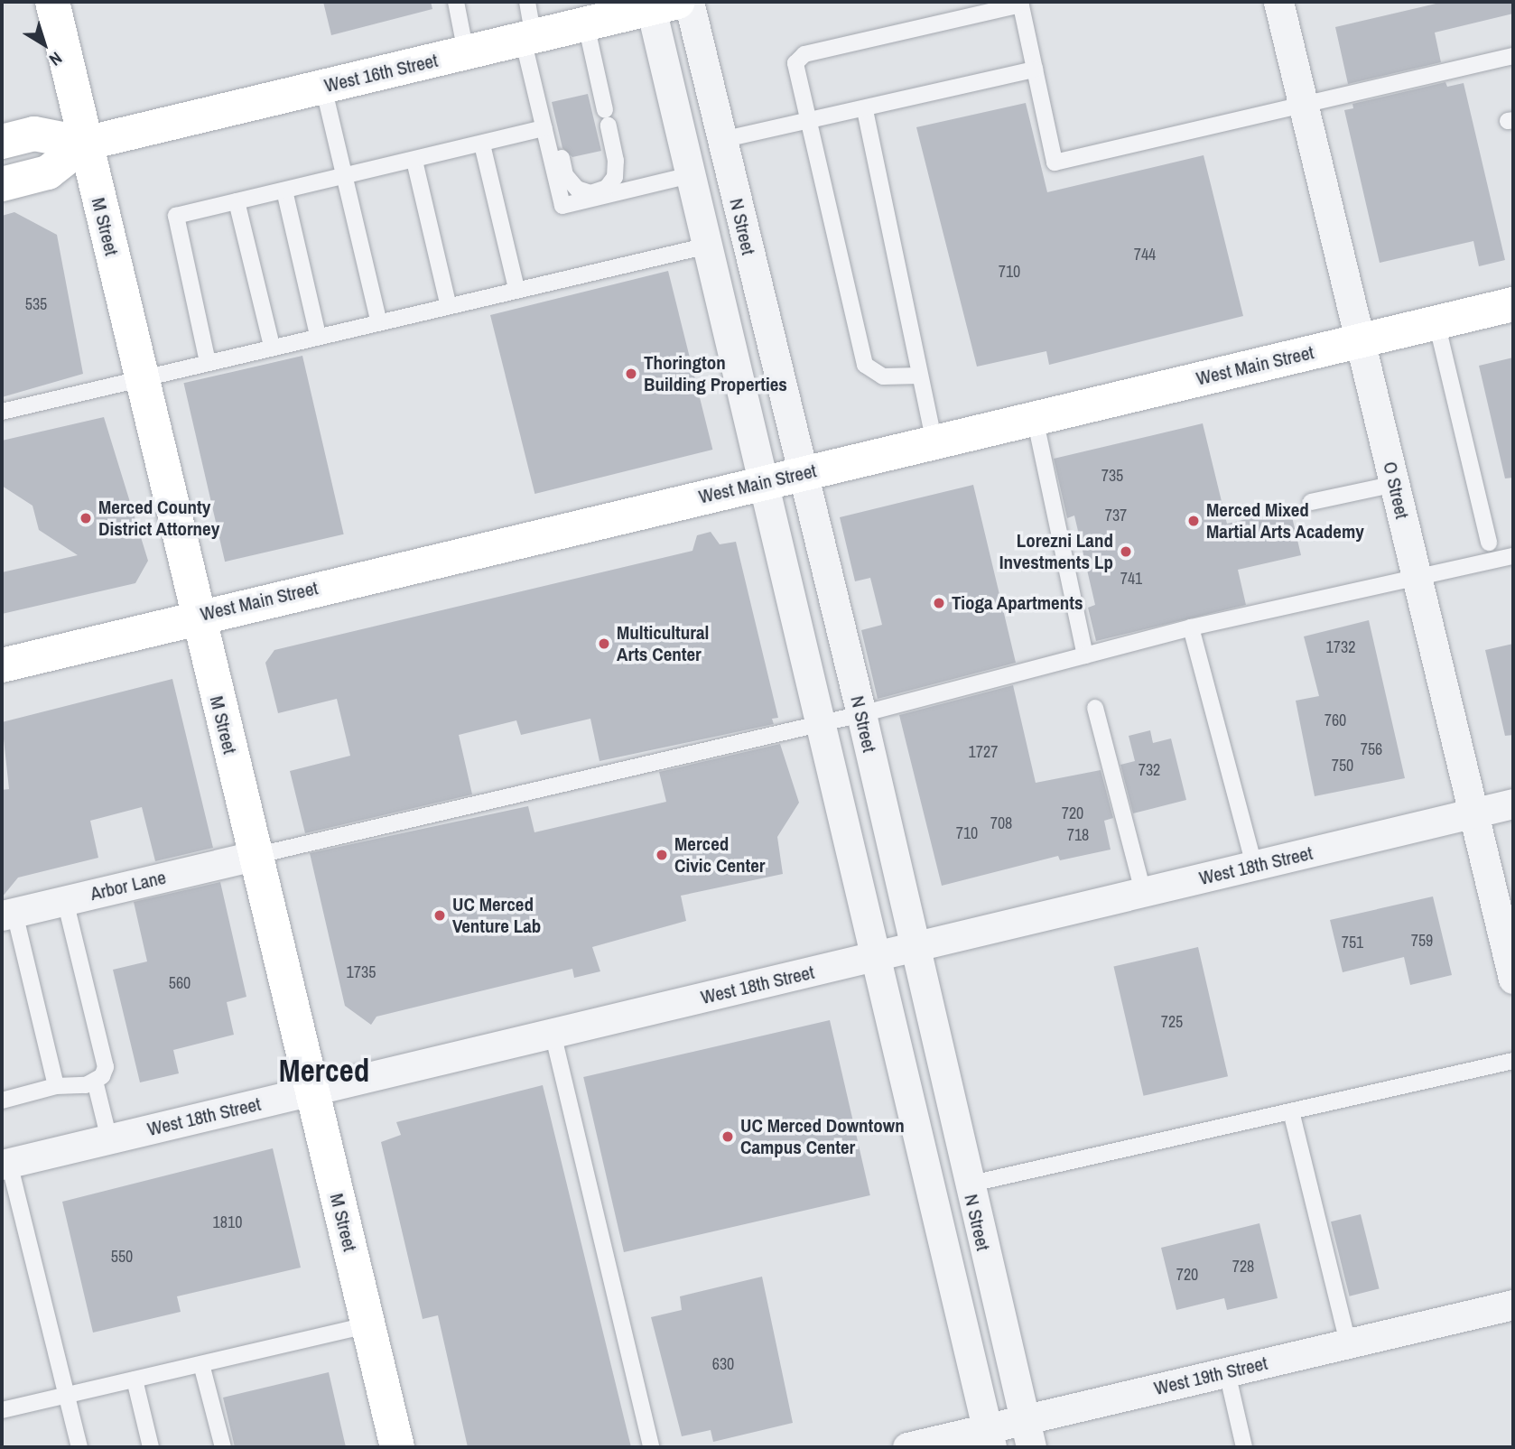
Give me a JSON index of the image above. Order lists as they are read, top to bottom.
{
  "streets": {
    "street": [
      "West 16th Street",
      "M Street",
      "N Street",
      "West Main Street",
      "O Street",
      "West 18th Street",
      "Arbor Lane",
      "West 19th Street"
    ]
  },
  "crossings": [
    ["West 16th Street", "M Street"],
    ["West 16th Street", "N Street"],
    ["M Street", "West Main Street"],
    ["M Street", "West 18th Street"],
    ["M Street", "Arbor Lane"],
    ["N Street", "West Main Street"],
    ["N Street", "West 18th Street"],
    ["N Street", "West 19th Street"],
    ["West Main Street", "O Street"],
    ["O Street", "West 18th Street"]
  ],
  "districts": ["Merced"],
  "places": [
    "Thorington Building Properties",
    "Merced County District Attorney",
    "Merced Mixed Martial Arts Academy",
    "Lorezni Land Investments Lp",
    "Tioga Apartments",
    "Multicultural Arts Center",
    "Merced Civic Center",
    "UC Merced Venture Lab",
    "UC Merced Downtown Campus Center"
  ],
  "house_numbers": [
    "744",
    "710",
    "535",
    "735",
    "737",
    "741",
    "1732",
    "760",
    "756",
    "1727",
    "750",
    "732",
    "720",
    "708",
    "710",
    "718",
    "759",
    "751",
    "1735",
    "560",
    "725",
    "1810",
    "550",
    "728",
    "720",
    "630"
  ],
  "north": "bottom right"
}
